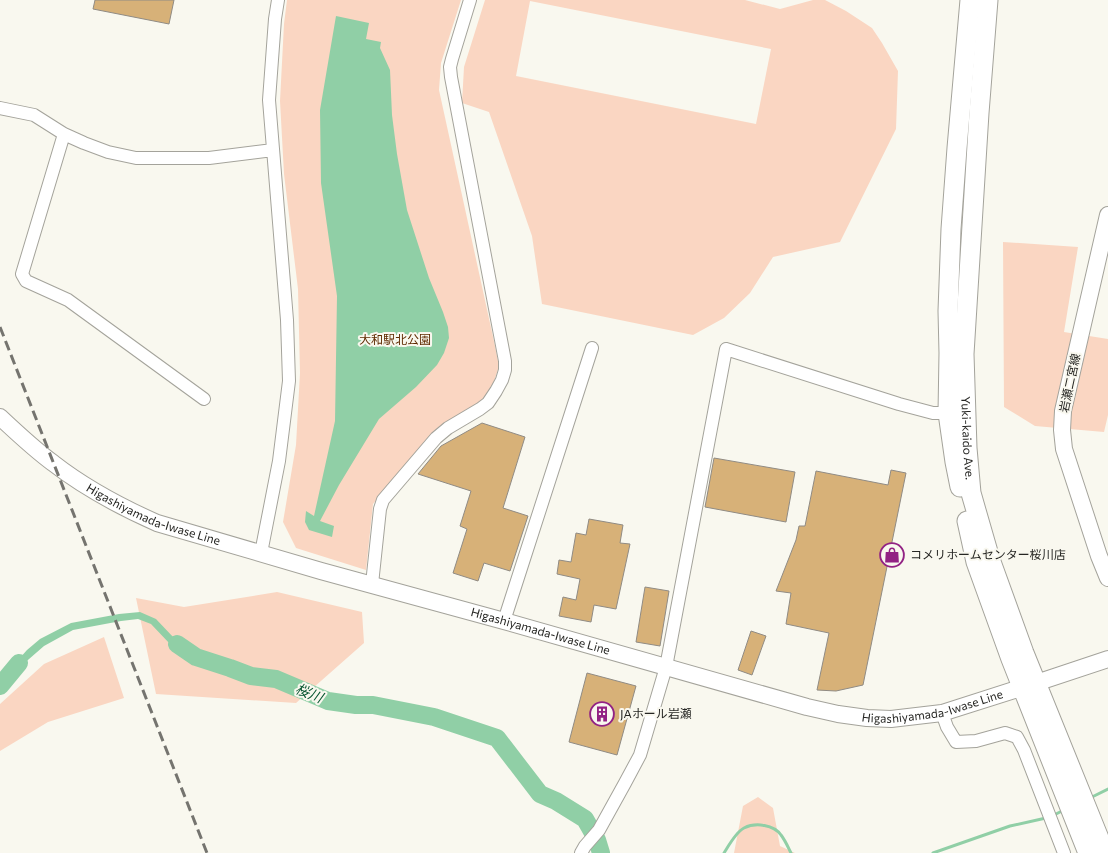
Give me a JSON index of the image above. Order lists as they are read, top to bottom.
{
  "streets": {
    "highway": ["Yuki-kaido Ave."],
    "main road": ["岩瀬二宮線", "Higashiyamada-Iwase Line"]
  },
  "crossings": [
    ["Yuki-kaido Ave.", "Higashiyamada-Iwase Line"]
  ],
  "water": ["桜川"],
  "parks": ["大和駅北公園"],
  "places": {
    "shop": ["コメリホームセンター桜川店"],
    "building": ["JAホール岩瀬"]
  }
}
